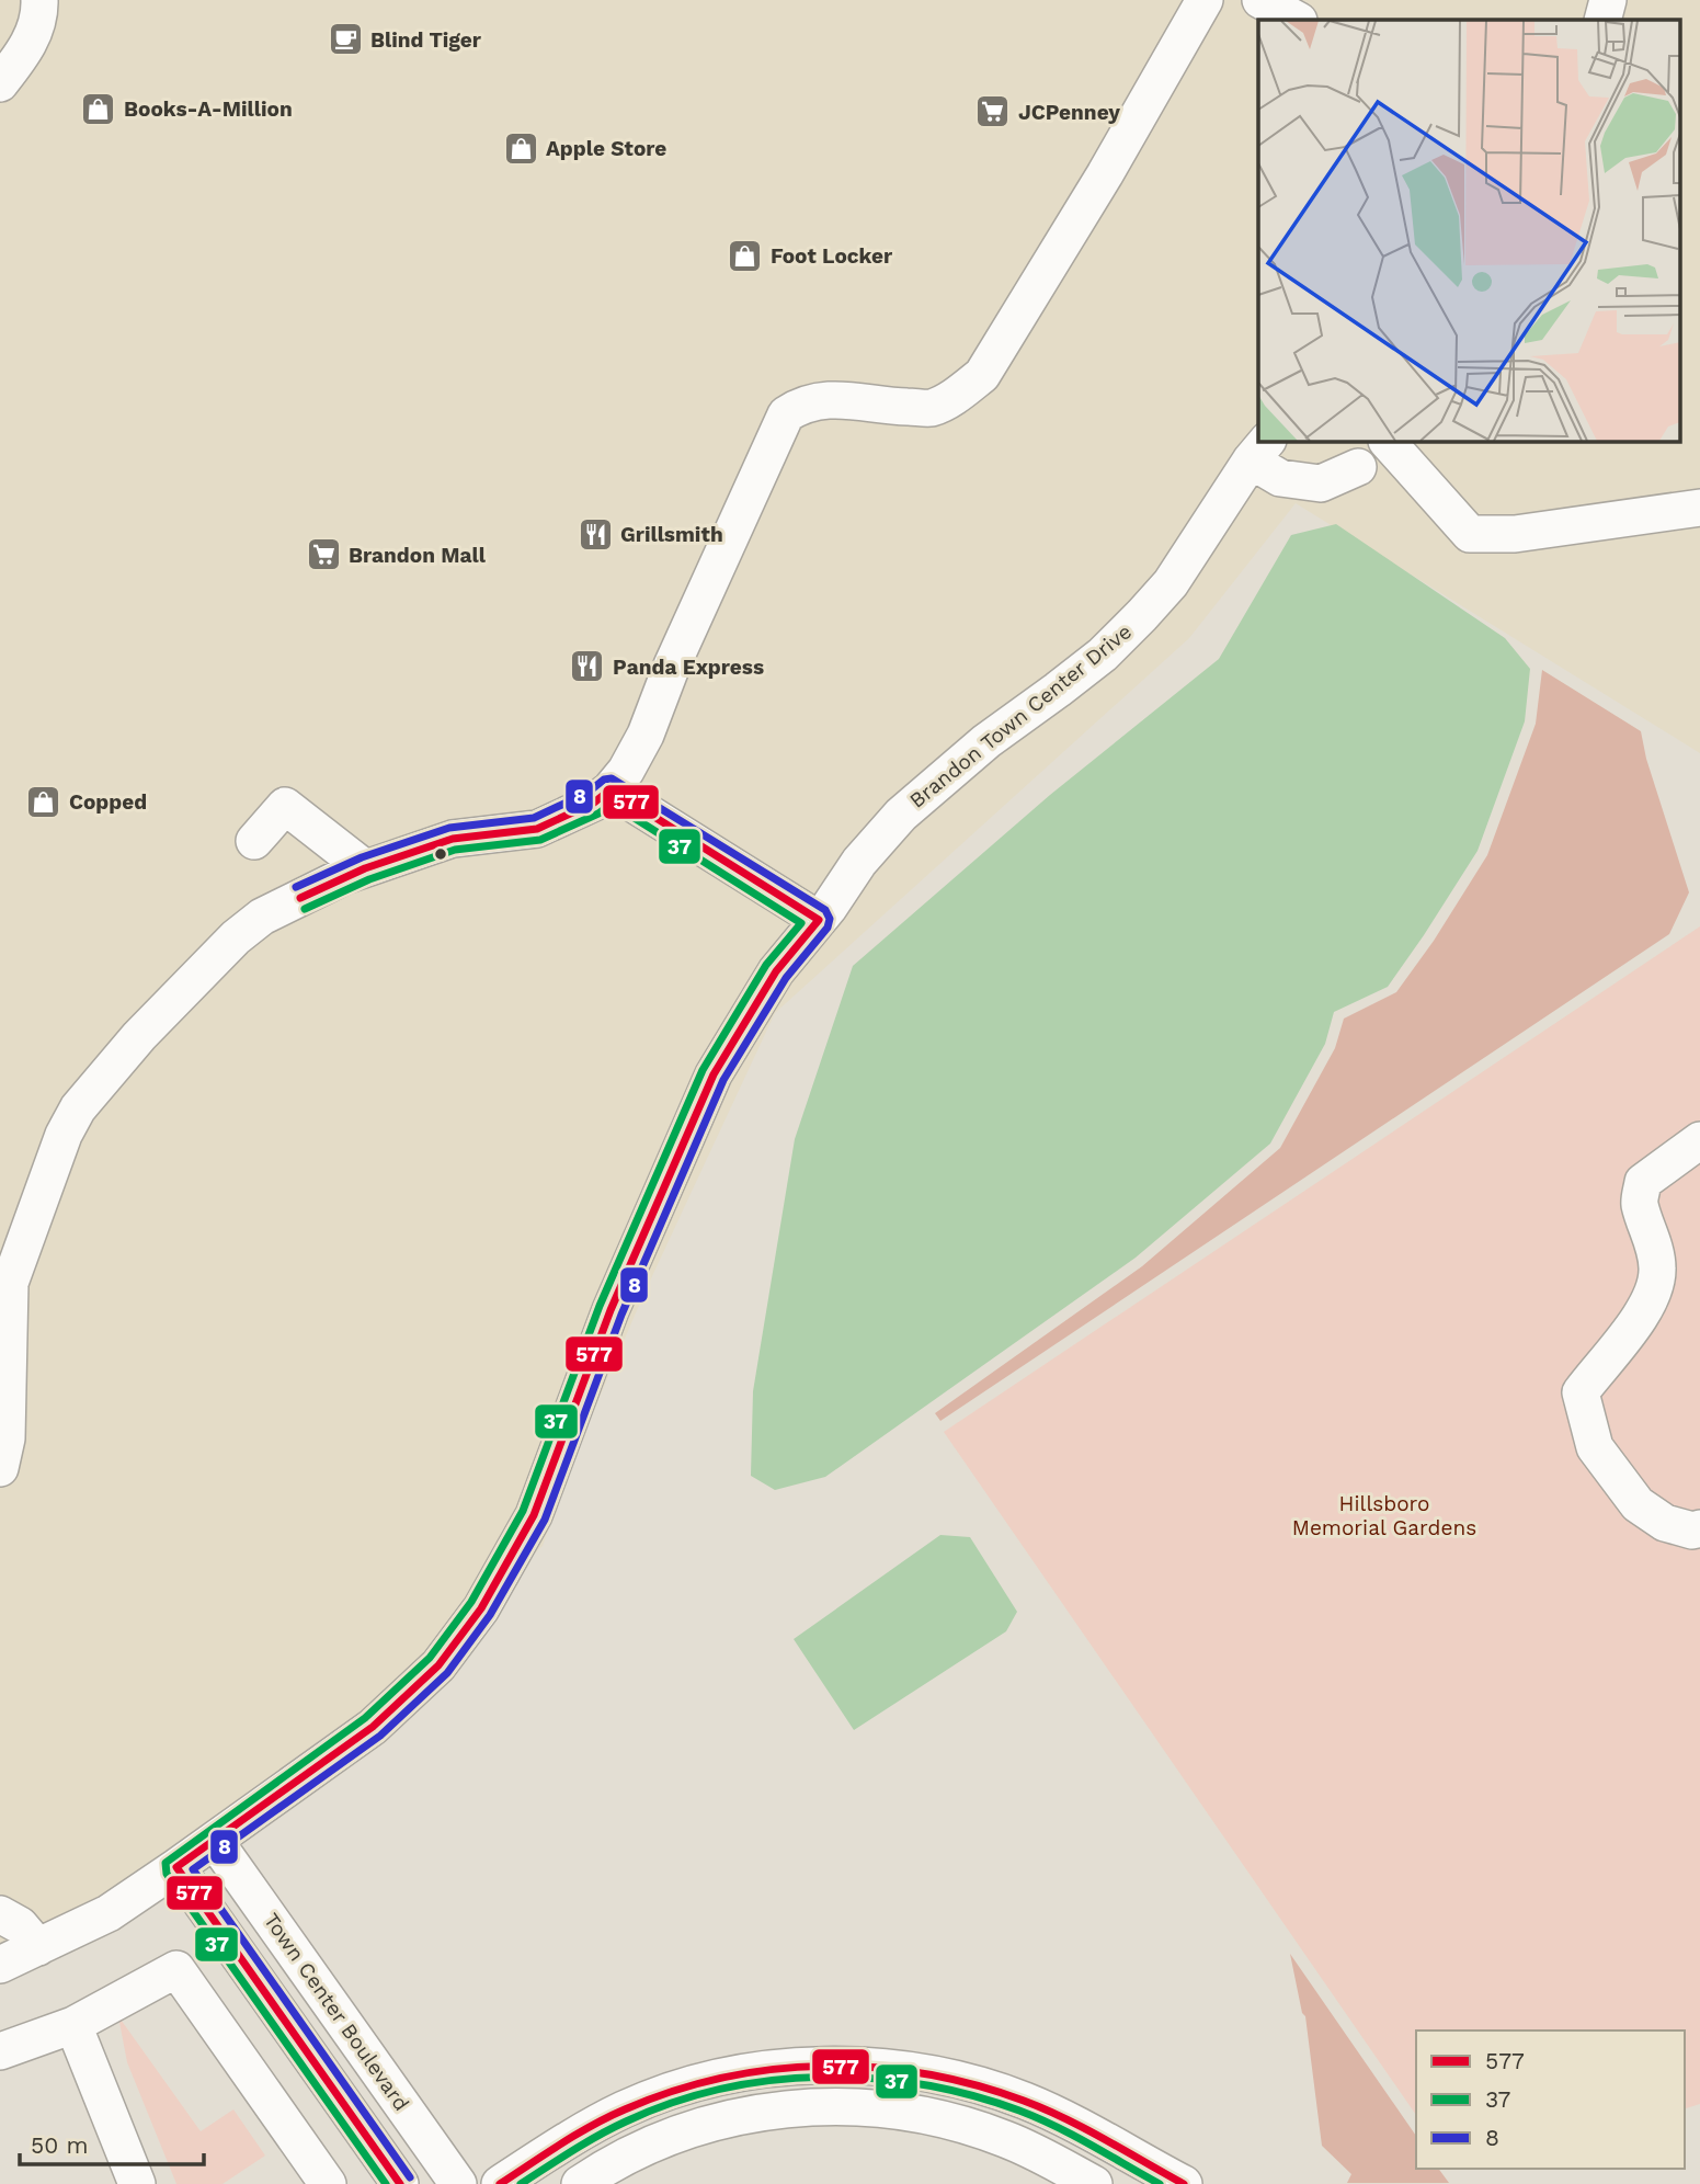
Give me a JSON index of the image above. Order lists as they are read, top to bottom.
{
  "streets": {
    "street": ["Brandon Town Center Drive", "Town Center Boulevard"]
  },
  "crossings": [
    ["Brandon Town Center Drive", "Town Center Boulevard"]
  ],
  "parks": ["Hillsboro Memorial Gardens"],
  "places": {
    "cafe": ["Blind Tiger"],
    "shop": [
      "Books-A-Million",
      "Apple Store",
      "Foot Locker",
      "Copped"
    ],
    "supermarket": ["JCPenney", "Brandon Mall"],
    "restaurant": ["Grillsmith", "Panda Express"]
  },
  "lines": ["transit line 8", "transit line 577", "transit line 37"],
  "legend": ["577", "37", "8"],
  "scale_bar": "50 m"
}
